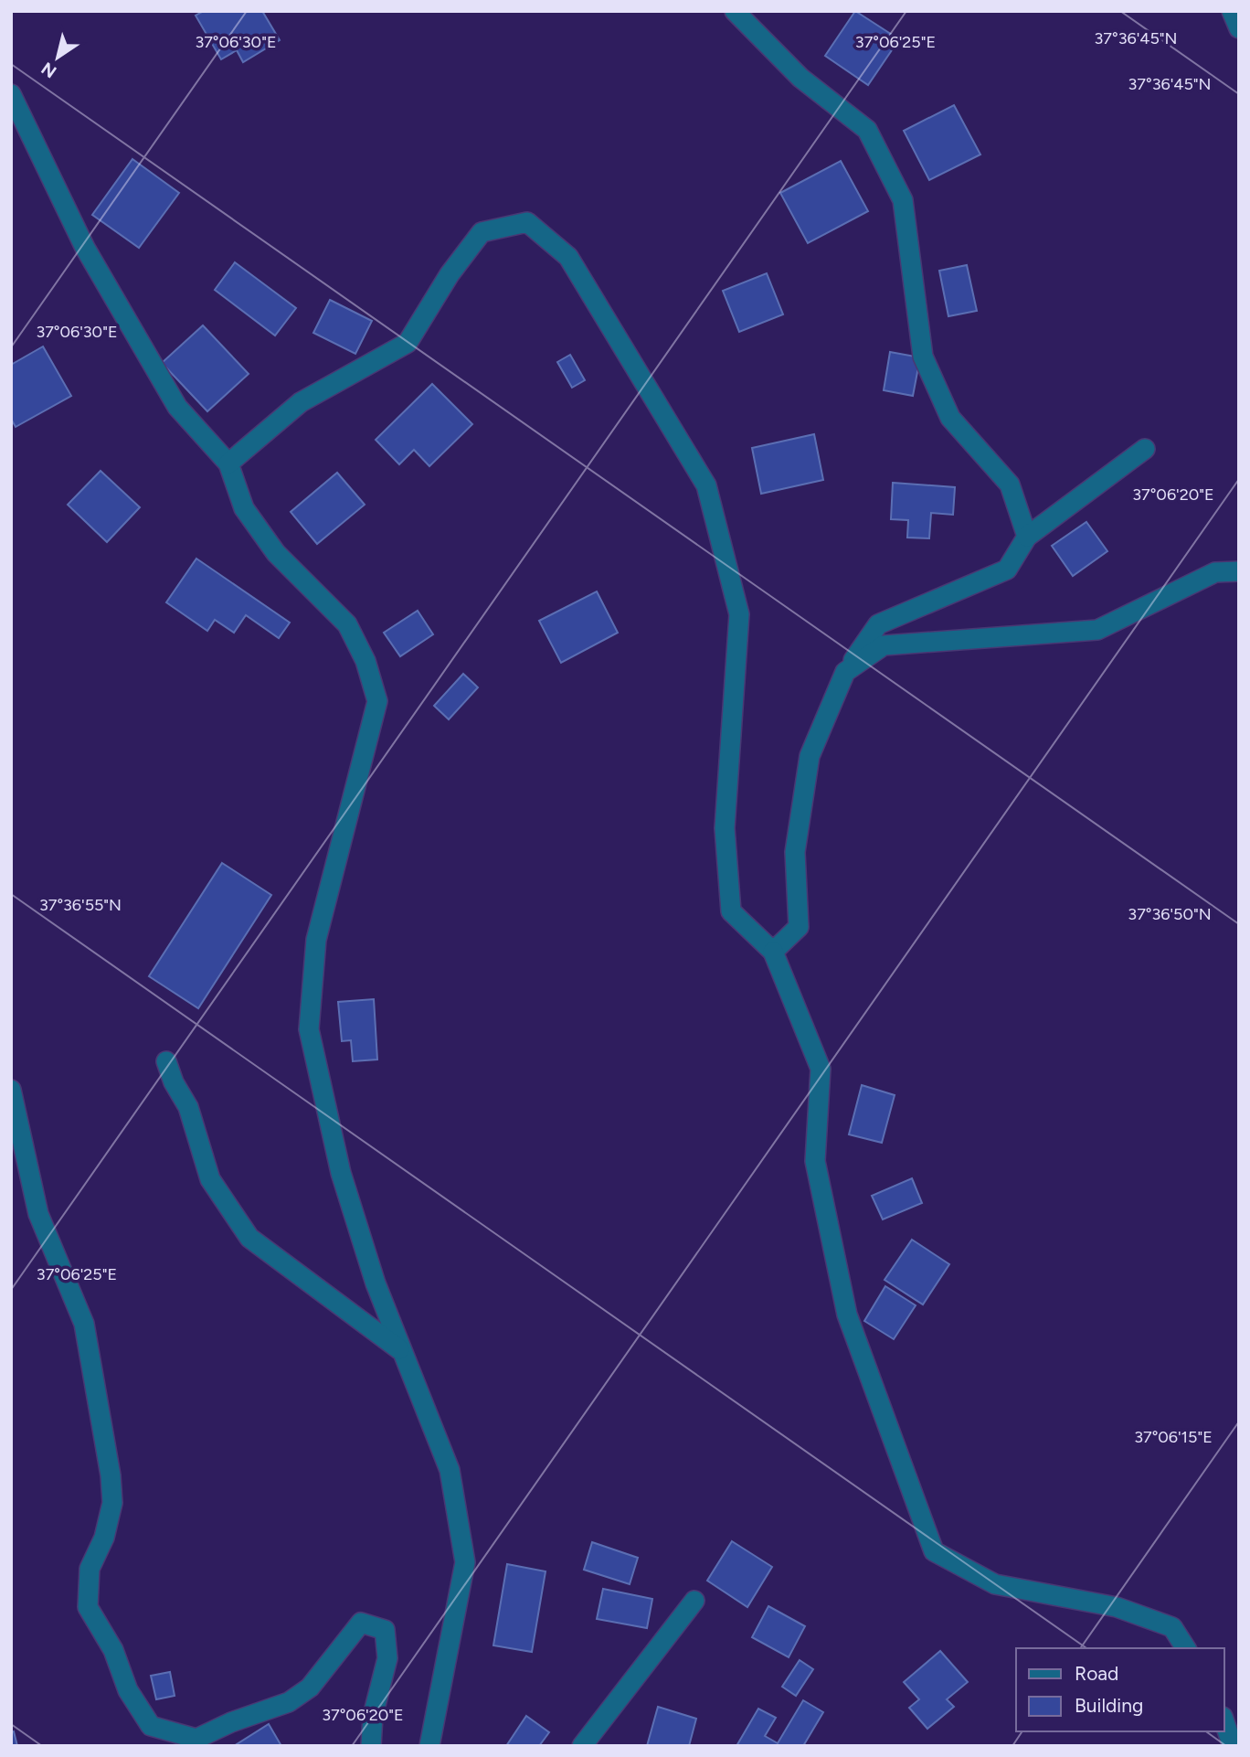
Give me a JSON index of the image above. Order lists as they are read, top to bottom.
{
  "legend": ["Road", "Building"],
  "north": "bottom left",
  "coordinates": [
    "37°36'45\"N",
    "37°06'30\"E",
    "37°06'25\"E",
    "37°06'20\"E",
    "37°36'55\"N",
    "37°36'50\"N",
    "37°06'15\"E"
  ]
}
